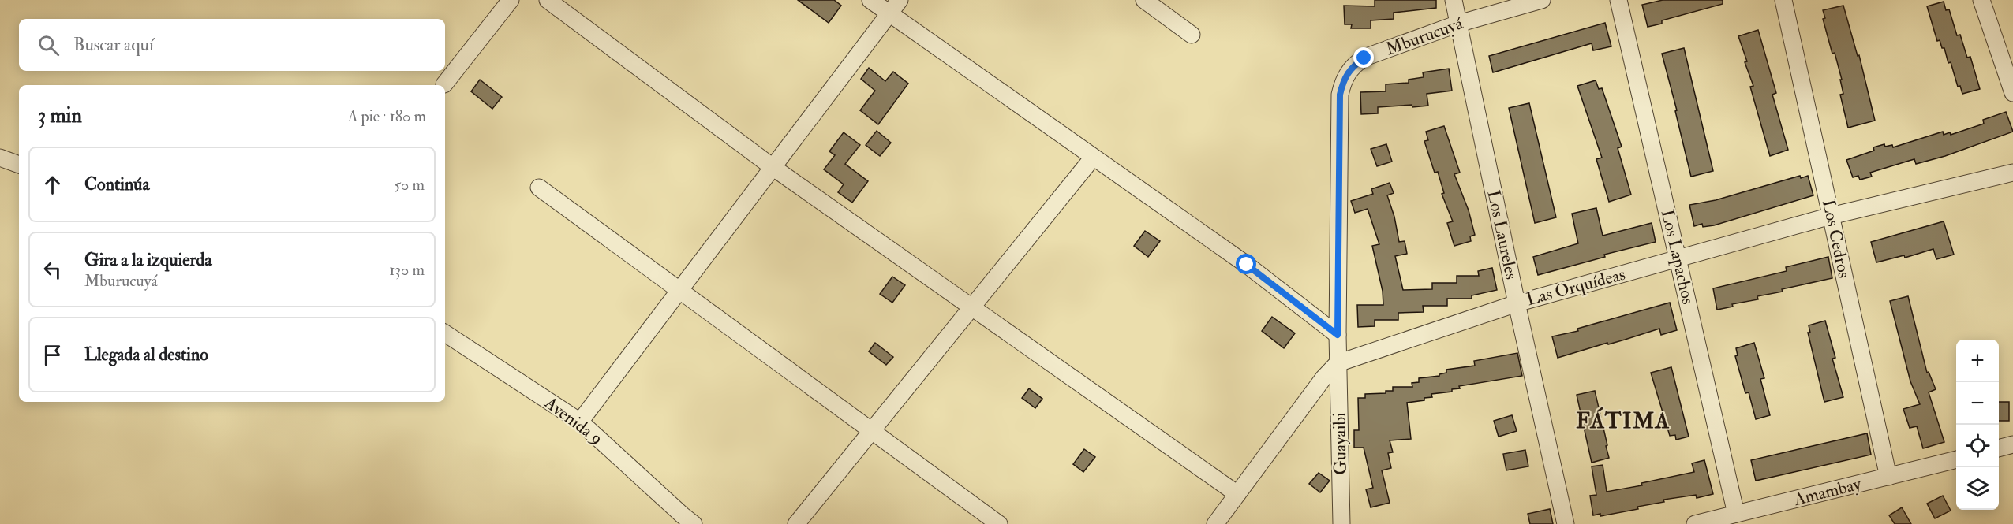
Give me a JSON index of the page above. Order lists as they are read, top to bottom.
{
  "streets": {
    "street": [
      "Mburucuyá",
      "Los Laureles",
      "Los Cedros",
      "Los Lapachos",
      "Las Orquídeas",
      "Avenida 9",
      "Guayaibi",
      "Amambay"
    ]
  },
  "crossings": [
    ["Mburucuyá", "Los Laureles"],
    ["Mburucuyá", "Las Orquídeas"],
    ["Mburucuyá", "Guayaibi"],
    ["Los Laureles", "Las Orquídeas"],
    ["Los Cedros", "Las Orquídeas"],
    ["Los Cedros", "Amambay"],
    ["Los Lapachos", "Las Orquídeas"],
    ["Los Lapachos", "Amambay"],
    ["Las Orquídeas", "Guayaibi"]
  ],
  "districts": ["FÁTIMA"],
  "page": {
    "search": "Buscar aquí",
    "heading": ["3 min", "A pie · 180 m"],
    "list": [
      ["Continúa", "50 m"],
      ["Gira a la izquierda", "Mburucuyá", "130 m"],
      "Llegada al destino"
    ],
    "map_buttons": ["+", "−"]
  }
}
